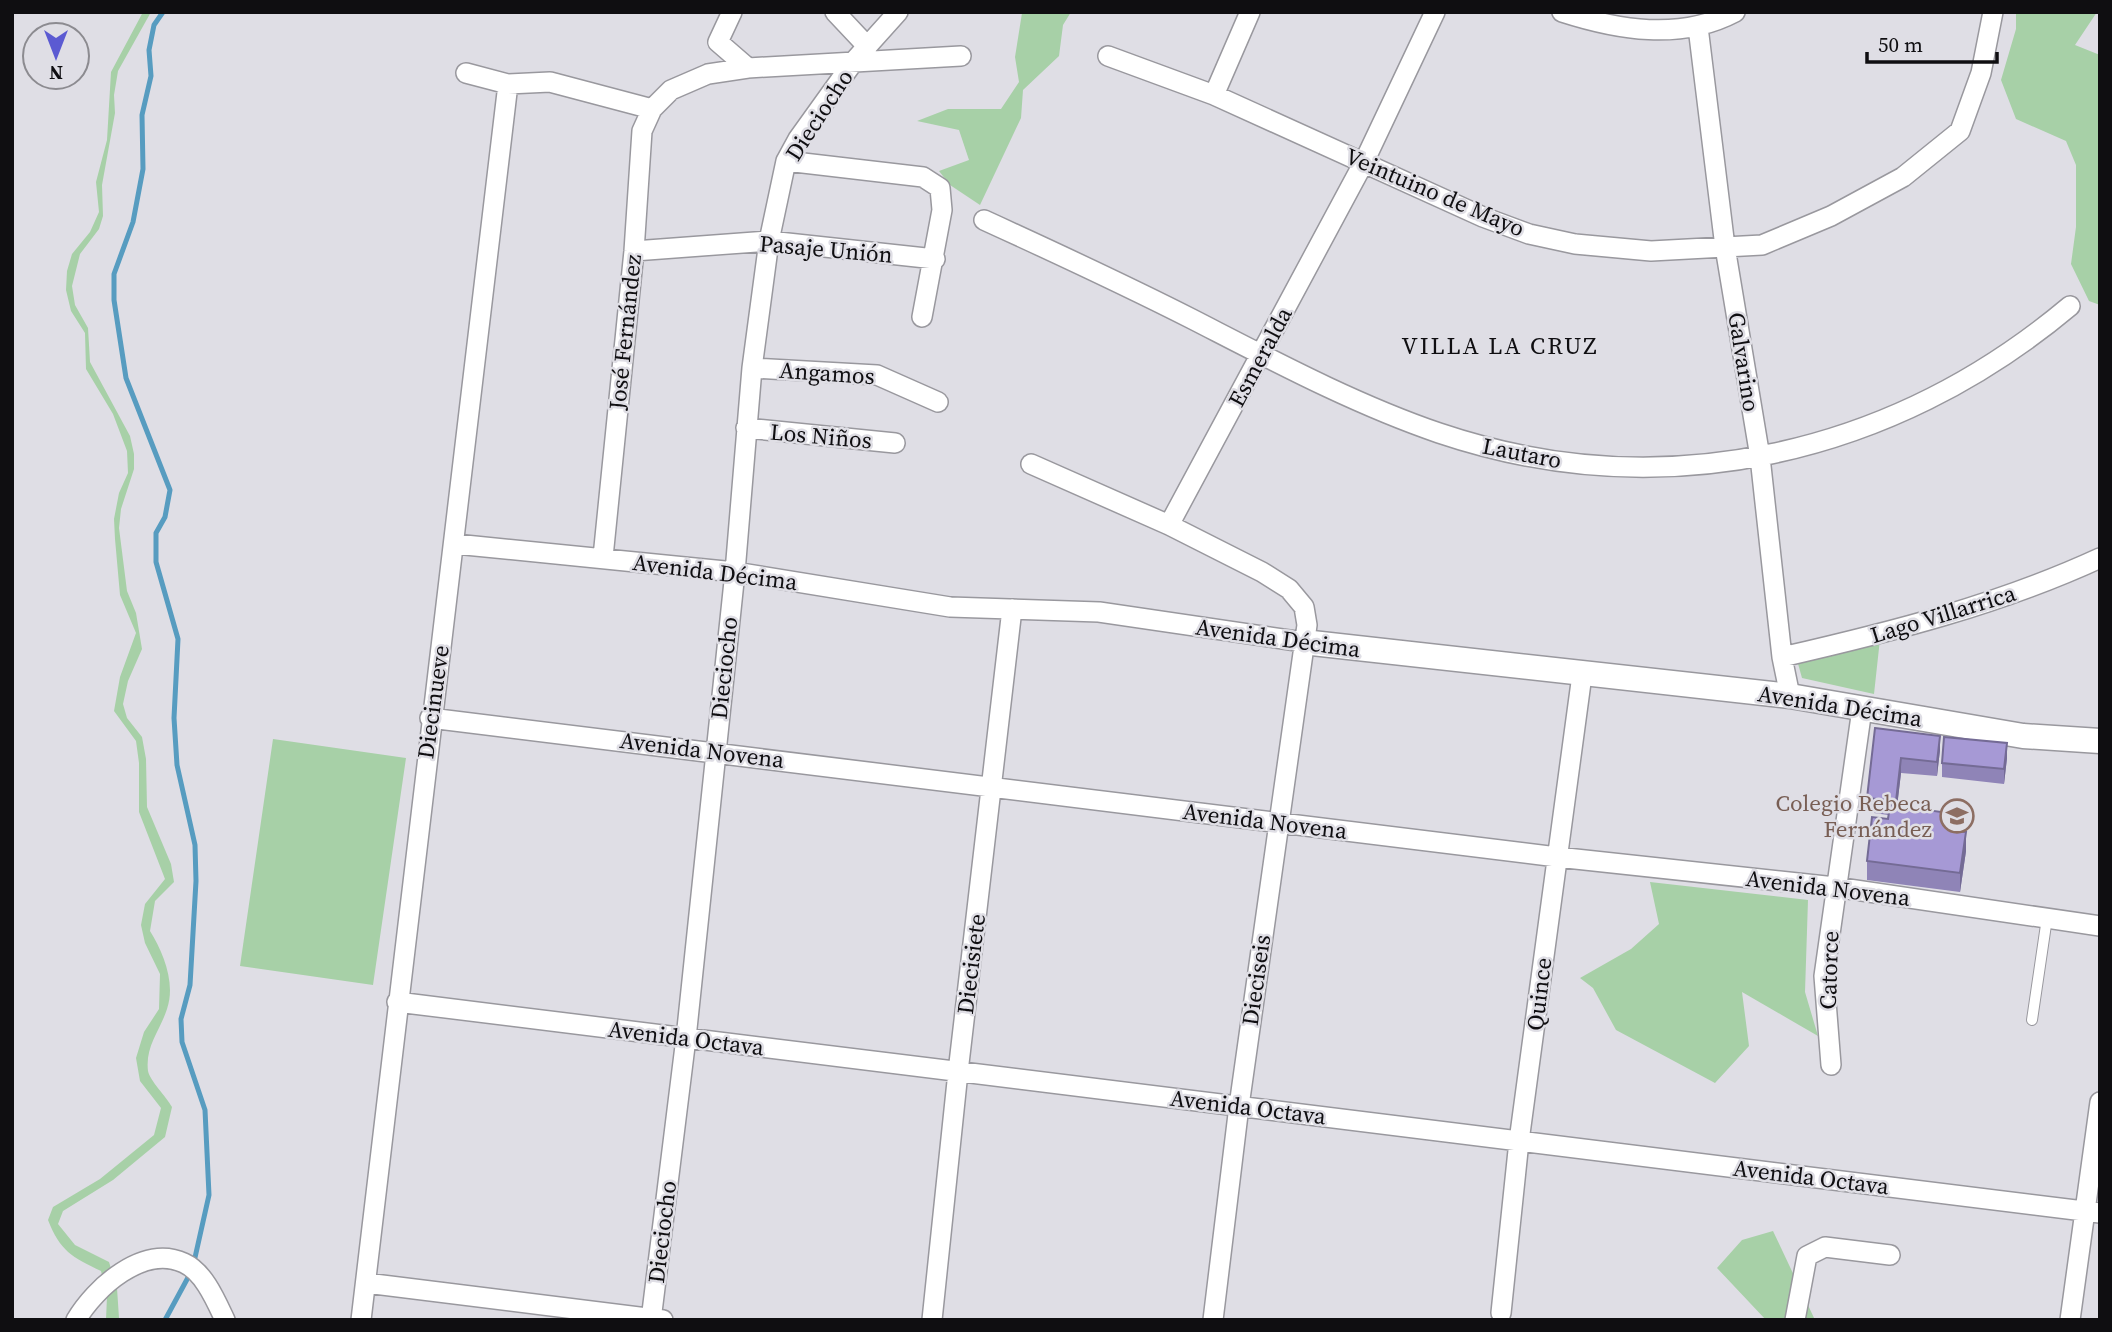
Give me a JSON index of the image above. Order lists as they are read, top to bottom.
{
  "streets": {
    "street": [
      "Dieciocho",
      "Veintuino de Mayo",
      "Pasaje Unión",
      "José Fernández",
      "Esmeralda",
      "Galvarino",
      "Angamos",
      "Los Niños",
      "Lautaro",
      "Avenida Décima",
      "Lago Villarrica",
      "Diecinueve",
      "Avenida Novena",
      "Diecisiete",
      "Catorce",
      "Dieciseis",
      "Quince",
      "Avenida Octava"
    ]
  },
  "crossings": [
    ["Dieciocho", "Pasaje Unión"],
    ["Dieciocho", "Angamos"],
    ["Dieciocho", "Los Niños"],
    ["Dieciocho", "Avenida Décima"],
    ["Dieciocho", "Avenida Novena"],
    ["Dieciocho", "Avenida Octava"],
    ["Veintuino de Mayo", "Esmeralda"],
    ["Veintuino de Mayo", "Galvarino"],
    ["Pasaje Unión", "José Fernández"],
    ["José Fernández", "Avenida Décima"],
    ["Esmeralda", "Lautaro"],
    ["Galvarino", "Lautaro"],
    ["Galvarino", "Avenida Décima"],
    ["Galvarino", "Lago Villarrica"],
    ["Avenida Décima", "Diecinueve"],
    ["Avenida Décima", "Diecisiete"],
    ["Avenida Décima", "Catorce"],
    ["Avenida Décima", "Dieciseis"],
    ["Avenida Décima", "Quince"],
    ["Diecinueve", "Avenida Novena"],
    ["Diecinueve", "Avenida Octava"],
    ["Avenida Novena", "Diecisiete"],
    ["Avenida Novena", "Catorce"],
    ["Avenida Novena", "Dieciseis"],
    ["Avenida Novena", "Quince"],
    ["Diecisiete", "Avenida Octava"],
    ["Dieciseis", "Avenida Octava"],
    ["Quince", "Avenida Octava"]
  ],
  "districts": ["VILLA LA CRUZ"],
  "places": {
    "school or university": ["Colegio Rebeca Fernández"]
  },
  "scale_bar": "50 m",
  "north": "bottom"
}
